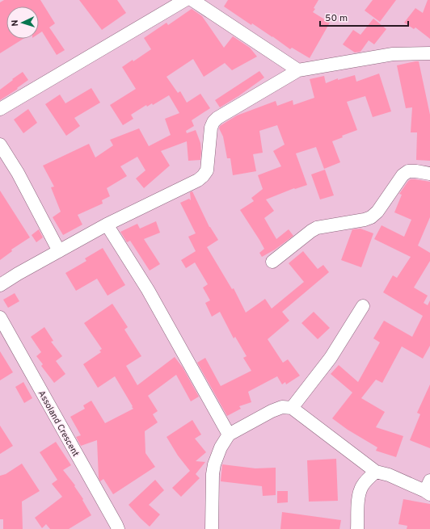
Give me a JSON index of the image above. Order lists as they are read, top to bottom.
{
  "streets": {
    "street": ["Assoland Crescent"]
  },
  "scale_bar": "50 m",
  "north": "left"
}
